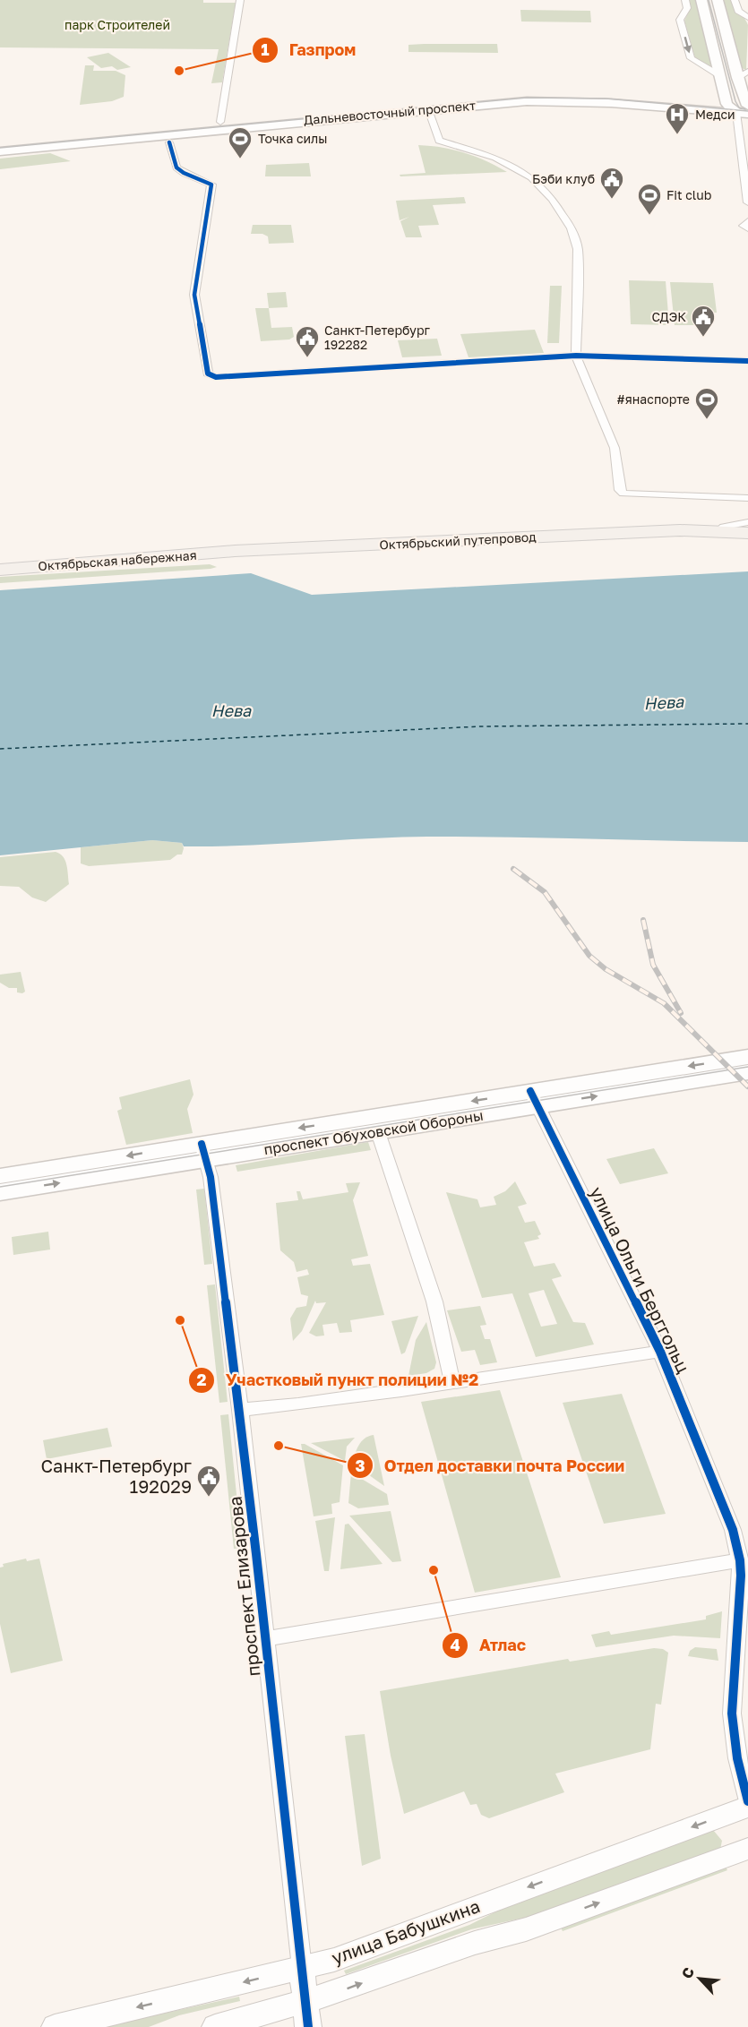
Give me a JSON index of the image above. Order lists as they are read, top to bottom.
{
  "streets": {
    "main road": [
      "Дальневосточный проспект",
      "Октябрьский путепровод",
      "Октябрьская набережная",
      "проспект Обуховской Обороны"
    ],
    "street": ["улица Ольги Берггольц", "проспект Елизарова", "улица Бабушкина"]
  },
  "crossings": [
    ["Октябрьский путепровод", "Октябрьская набережная"],
    ["проспект Обуховской Обороны", "улица Ольги Берггольц"],
    ["проспект Обуховской Обороны", "проспект Елизарова"],
    ["проспект Елизарова", "улица Бабушкина"]
  ],
  "water": ["Нева"],
  "parks": ["парк Строителей"],
  "places": {
    "other": [
      "Газпром",
      "Участковый пункт полиции №2",
      "Отдел доставки почта России",
      "Атлас"
    ],
    "hospital": ["Медси"],
    "sports": ["Точка силы", "Fit club", "#янаспорте"],
    "public building": [
      "Бэби клуб",
      "СДЭК",
      "Санкт-Петербург 192282",
      "Санкт-Петербург 192029"
    ]
  },
  "north": "top left"
}
